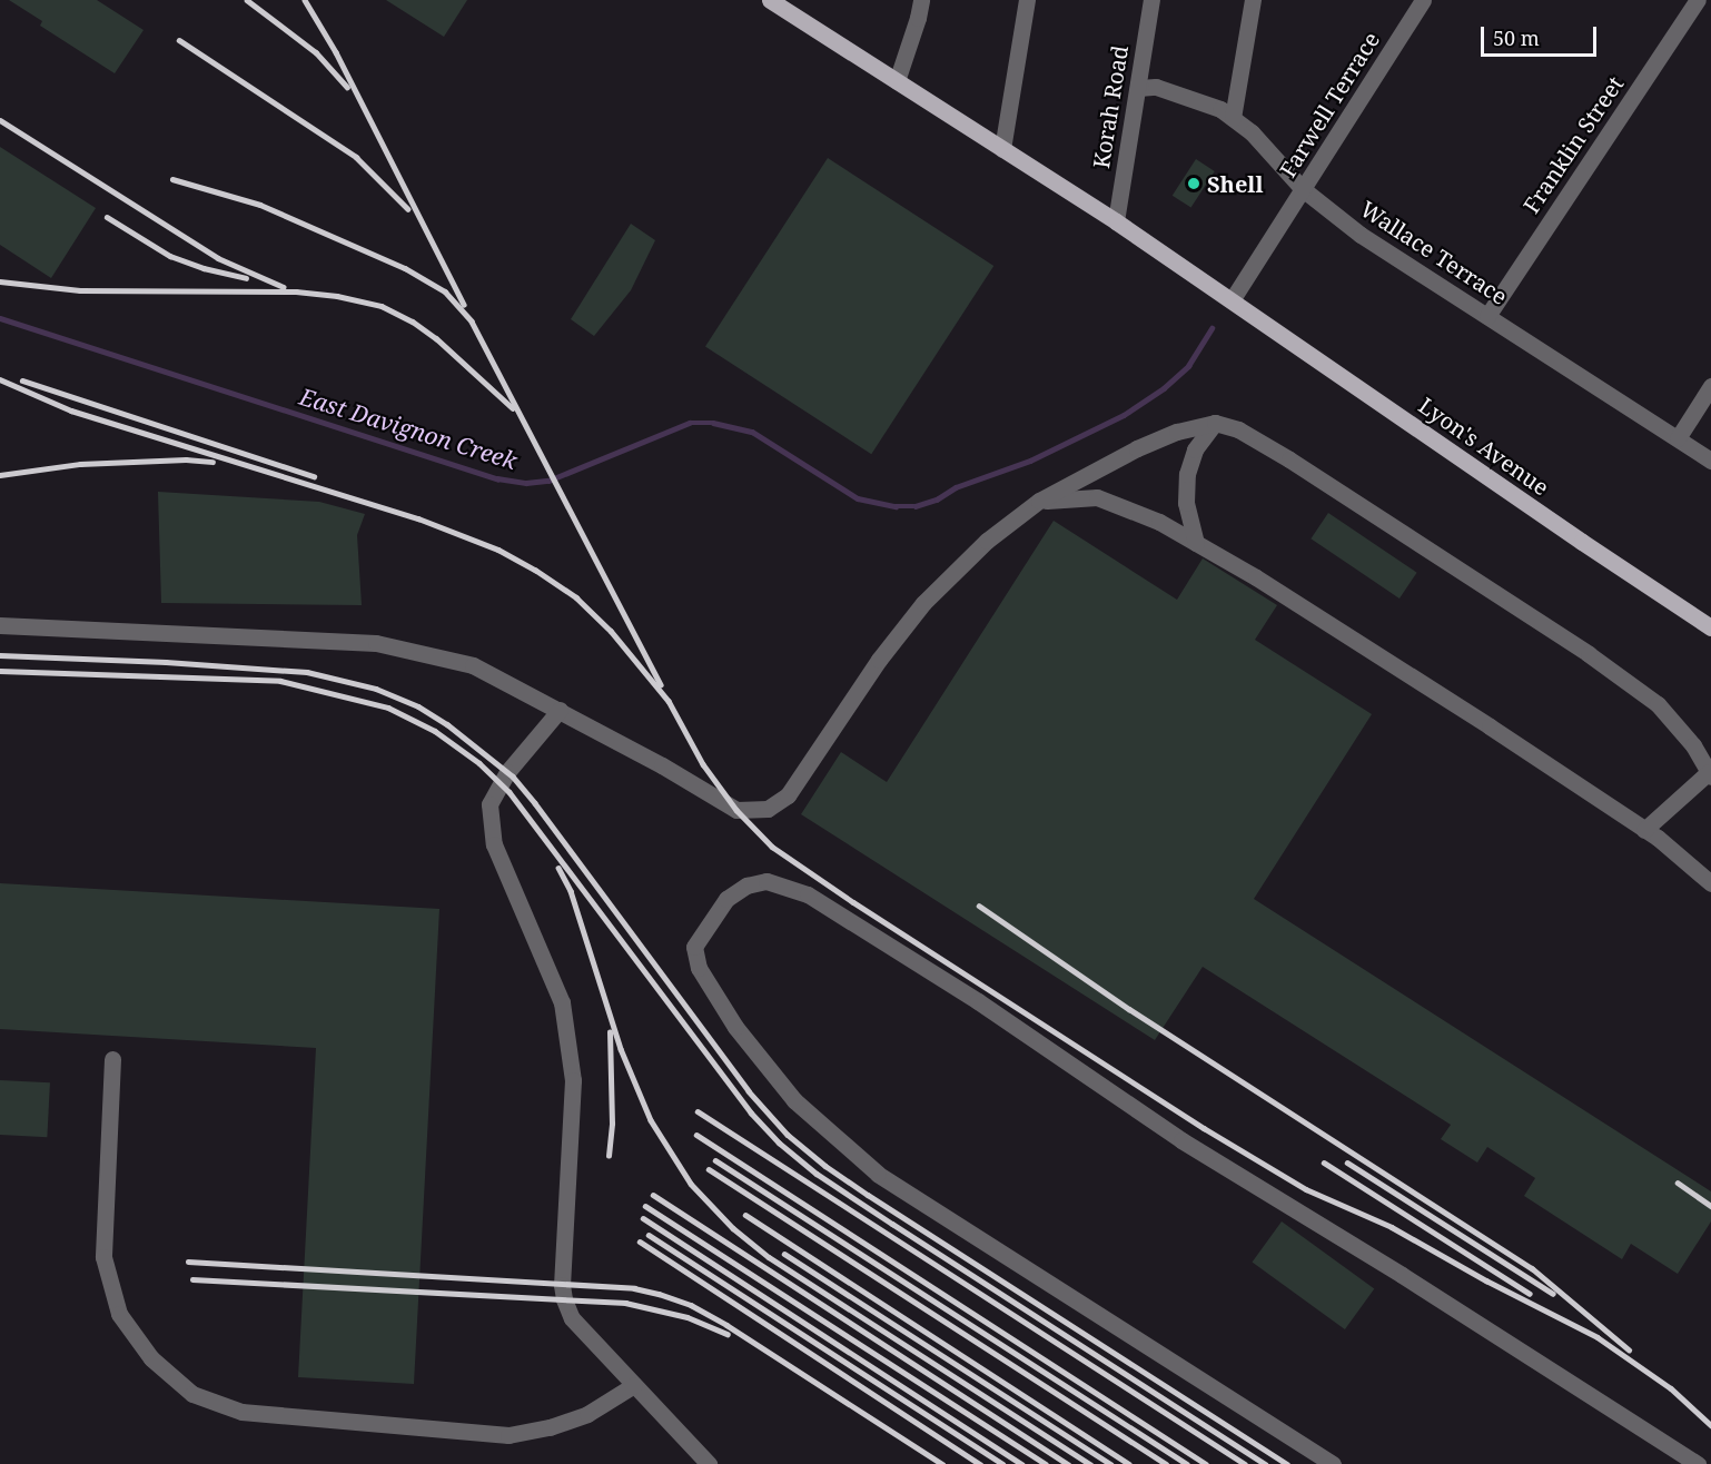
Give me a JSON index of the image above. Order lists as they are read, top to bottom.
{
  "streets": {
    "main road": ["Lyon's Avenue"],
    "street": [
      "Farwell Terrace",
      "Korah Road",
      "Franklin Street",
      "Wallace Terrace"
    ]
  },
  "crossings": [
    ["Farwell Terrace", "Wallace Terrace"],
    ["Farwell Terrace", "Lyon's Avenue"],
    ["Korah Road", "Wallace Terrace"],
    ["Franklin Street", "Wallace Terrace"]
  ],
  "water": ["East Davignon Creek"],
  "places": ["Shell"],
  "scale_bar": "50 m"
}
